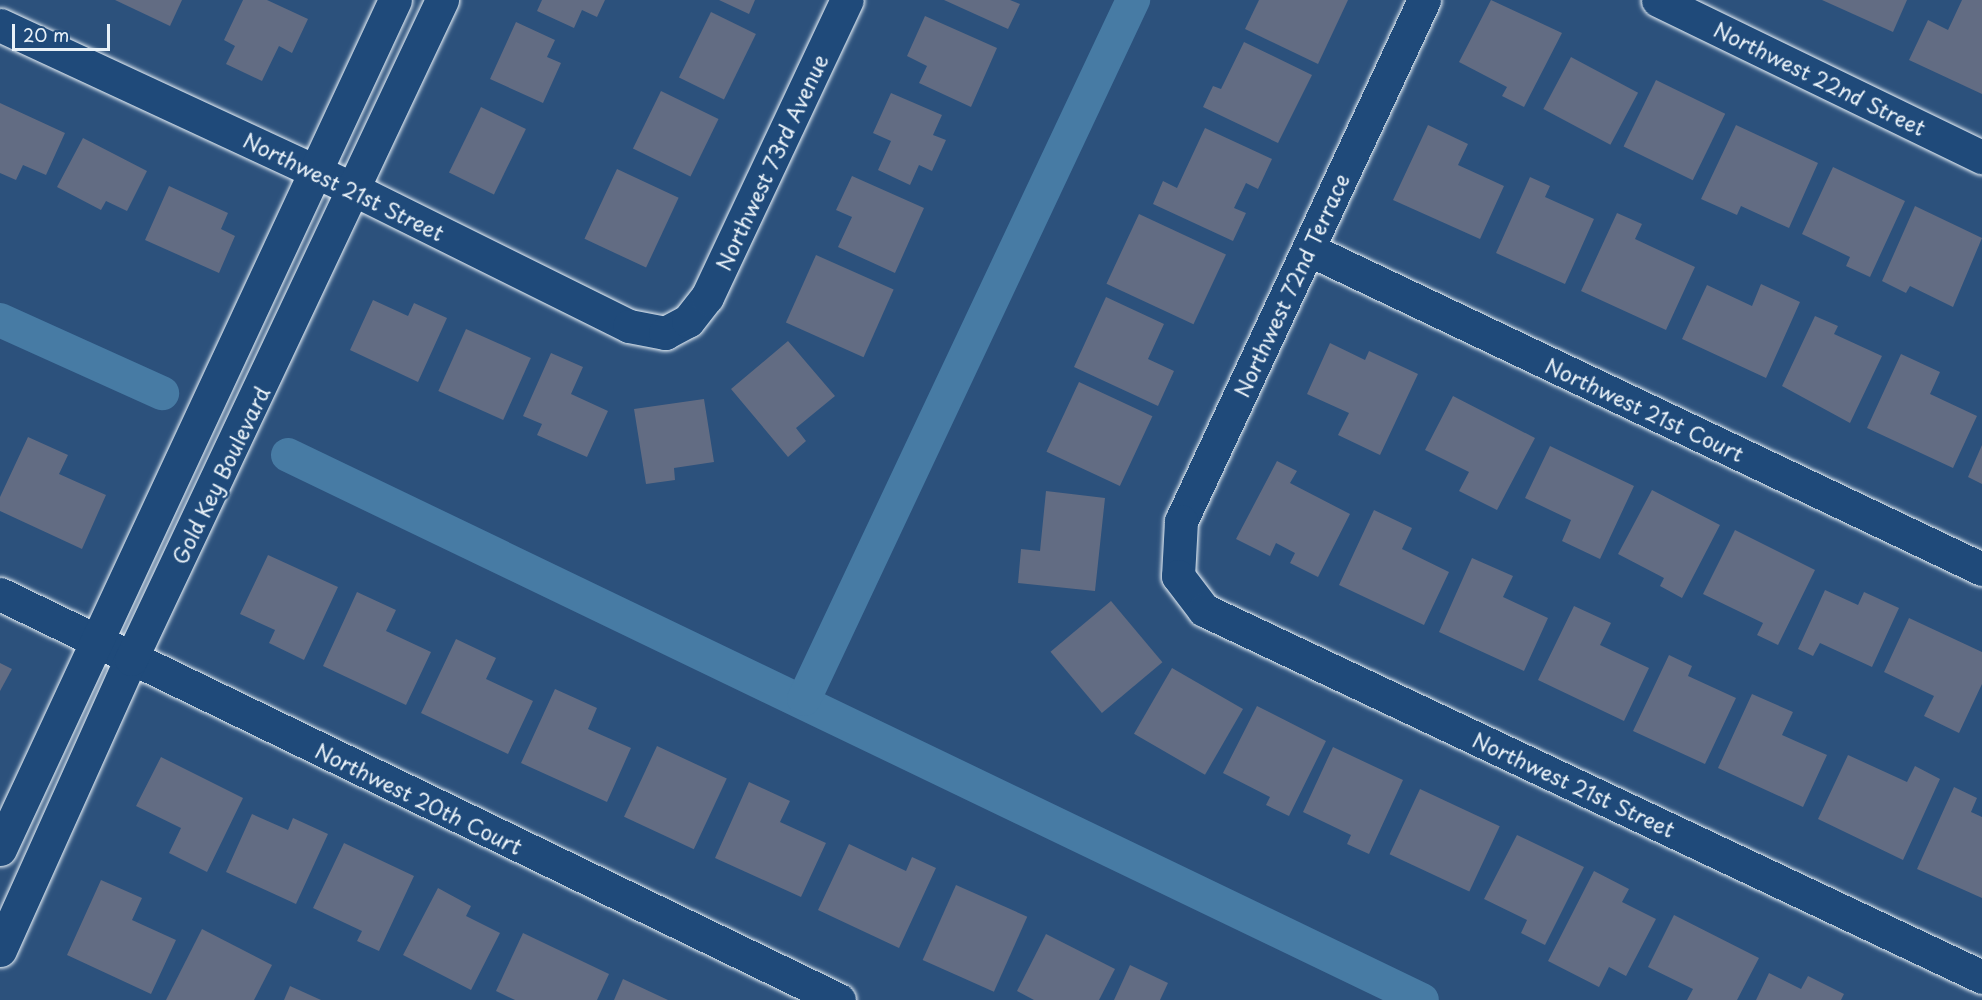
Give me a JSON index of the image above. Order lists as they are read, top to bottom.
{
  "streets": {
    "street": [
      "Northwest 22nd Street",
      "Northwest 73rd Avenue",
      "Northwest 21st Street",
      "Northwest 72nd Terrace",
      "Northwest 21st Court",
      "Gold Key Boulevard",
      "Northwest 20th Court"
    ]
  },
  "crossings": [
    ["Northwest 73rd Avenue", "Northwest 21st Street"],
    ["Northwest 21st Street", "Northwest 72nd Terrace"],
    ["Northwest 21st Street", "Gold Key Boulevard"],
    ["Northwest 72nd Terrace", "Northwest 21st Court"],
    ["Gold Key Boulevard", "Northwest 20th Court"]
  ],
  "scale_bar": "20 m"
}
